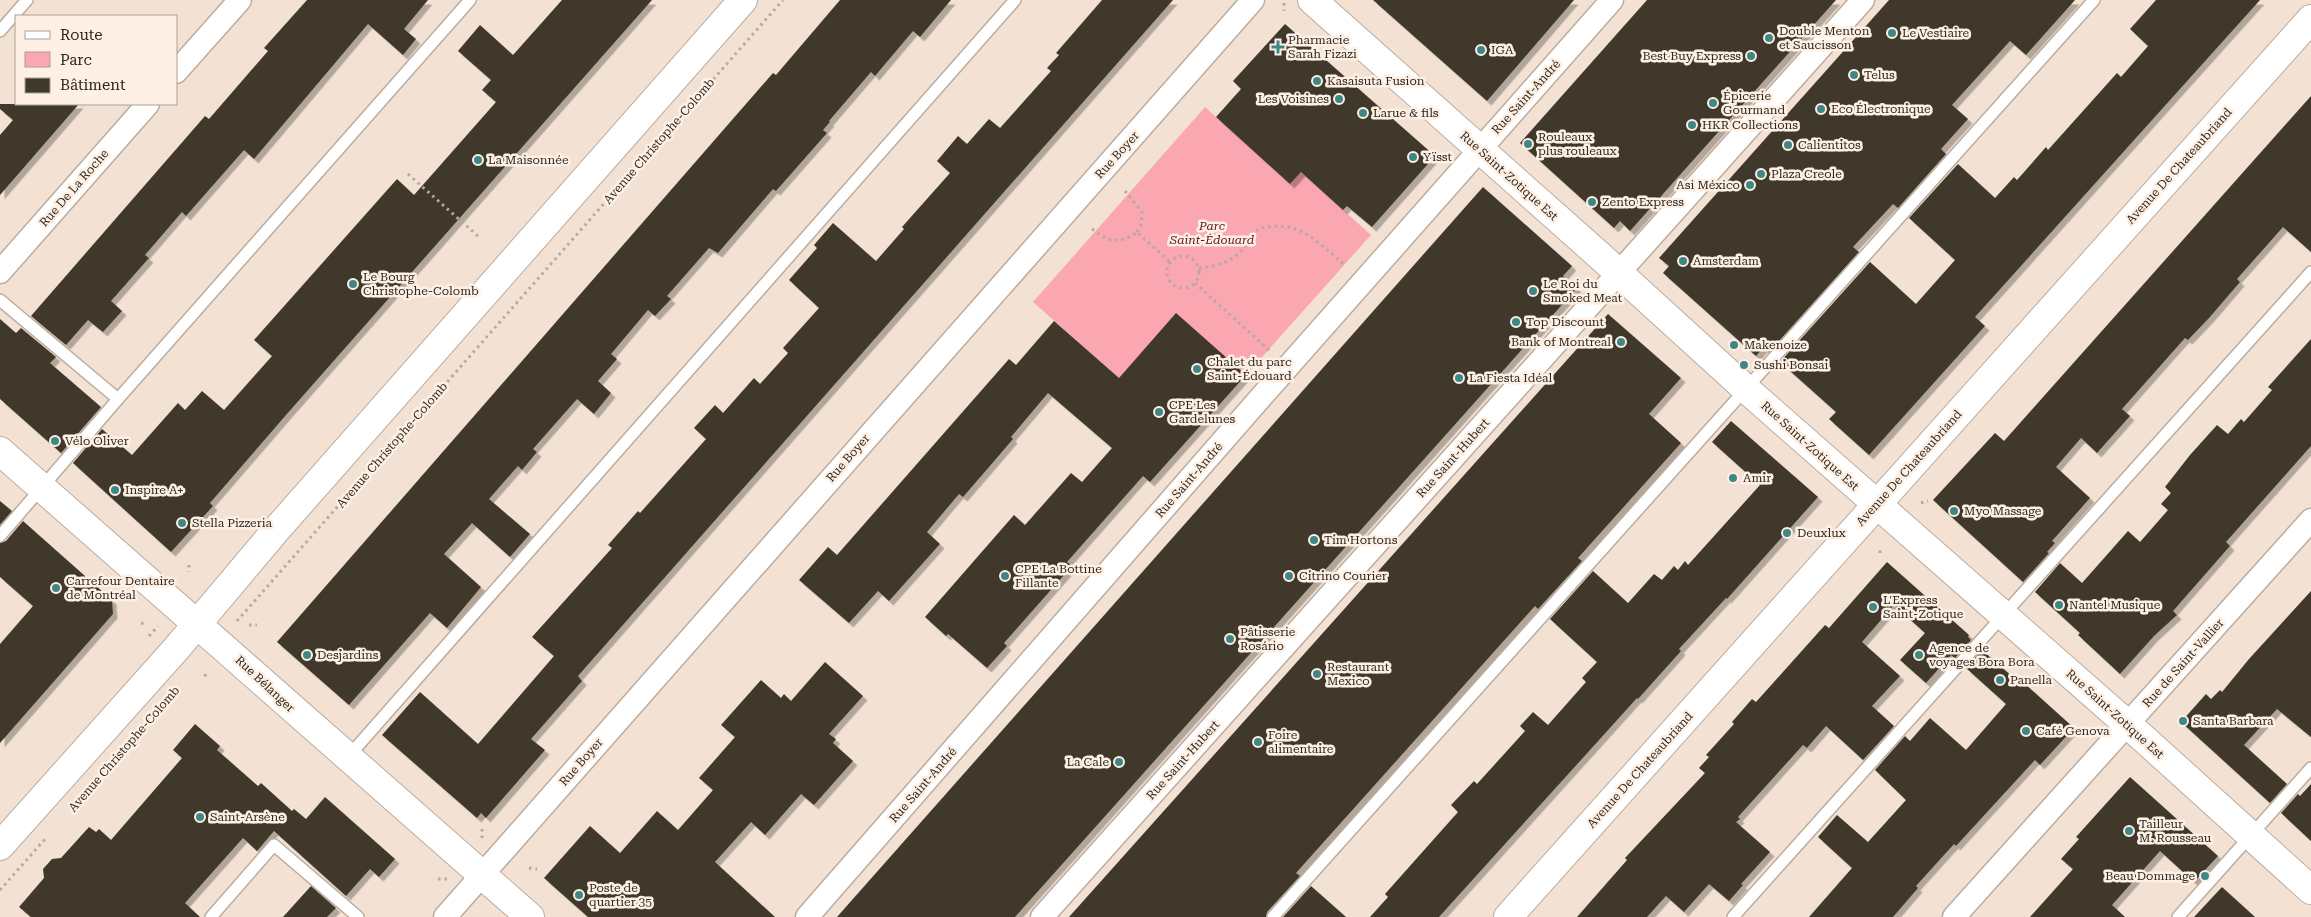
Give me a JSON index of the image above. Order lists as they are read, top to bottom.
{
  "streets": {
    "street": [
      "Rue Saint-André",
      "Rue Boyer",
      "Avenue De Chateaubriand",
      "Rue Saint-Zotique Est",
      "Rue De La Roche",
      "Rue Saint-Hubert",
      "Rue de Saint-Vallier",
      "Rue Bélanger"
    ],
    "path": ["Avenue Christophe-Colomb"]
  },
  "crossings": [
    ["Rue Saint-André", "Rue Saint-Zotique Est"],
    ["Avenue Christophe-Colomb", "Rue Bélanger"],
    ["Rue Boyer", "Rue Bélanger"],
    ["Avenue De Chateaubriand", "Rue Saint-Zotique Est"],
    ["Rue Saint-Zotique Est", "Rue Saint-Hubert"],
    ["Rue Saint-Zotique Est", "Rue de Saint-Vallier"]
  ],
  "parks": ["Parc Saint-Édouard"],
  "places": {
    "other": [
      "Le Vestiaire",
      "Double Menton et Saucisson",
      "IGA",
      "Best Buy Express",
      "Telus",
      "Kasaisuta Fusion",
      "Les Voisines",
      "Épicerie Gourmand",
      "Eco Électronique",
      "Larue & fils",
      "HKR Collections",
      "Rouleaux plus rouleaux",
      "Calientitos",
      "Yïsst",
      "La Maisonnée",
      "Plaza Creole",
      "Asi México",
      "Zento Express",
      "Amsterdam",
      "Le Bourg Christophe-Colomb",
      "Le Roi du Smoked Meat",
      "Top Discount",
      "Bank of Montreal",
      "Makenoize",
      "Sushi Bonsai",
      "Chalet du parc Saint-Édouard",
      "La Fiesta Idéal",
      "CPE Les Gardelunes",
      "Vélo Oliver",
      "Amir",
      "Inspire A+",
      "Myo Massage",
      "Stella Pizzeria",
      "Deuxlux",
      "Tim Hortons",
      "CPE La Bottine Fillante",
      "Citrino Courier",
      "Carrefour Dentaire de Montréal",
      "Nantel Musique",
      "L'Express Saint-Zotique",
      "Pâtisserie Rosário",
      "Desjardins",
      "Agence de voyages Bora Bora",
      "Restaurant Mexico",
      "Panella",
      "Santa Barbara",
      "Café Genova",
      "Foire alimentaire",
      "La Cale",
      "Saint-Arsène",
      "Tailleur M. Rousseau",
      "Beau Dommage",
      "Poste de quartier 35"
    ],
    "health": ["Pharmacie Sarah Fizazi"]
  },
  "legend": ["Route", "Parc", "Bâtiment"]
}
